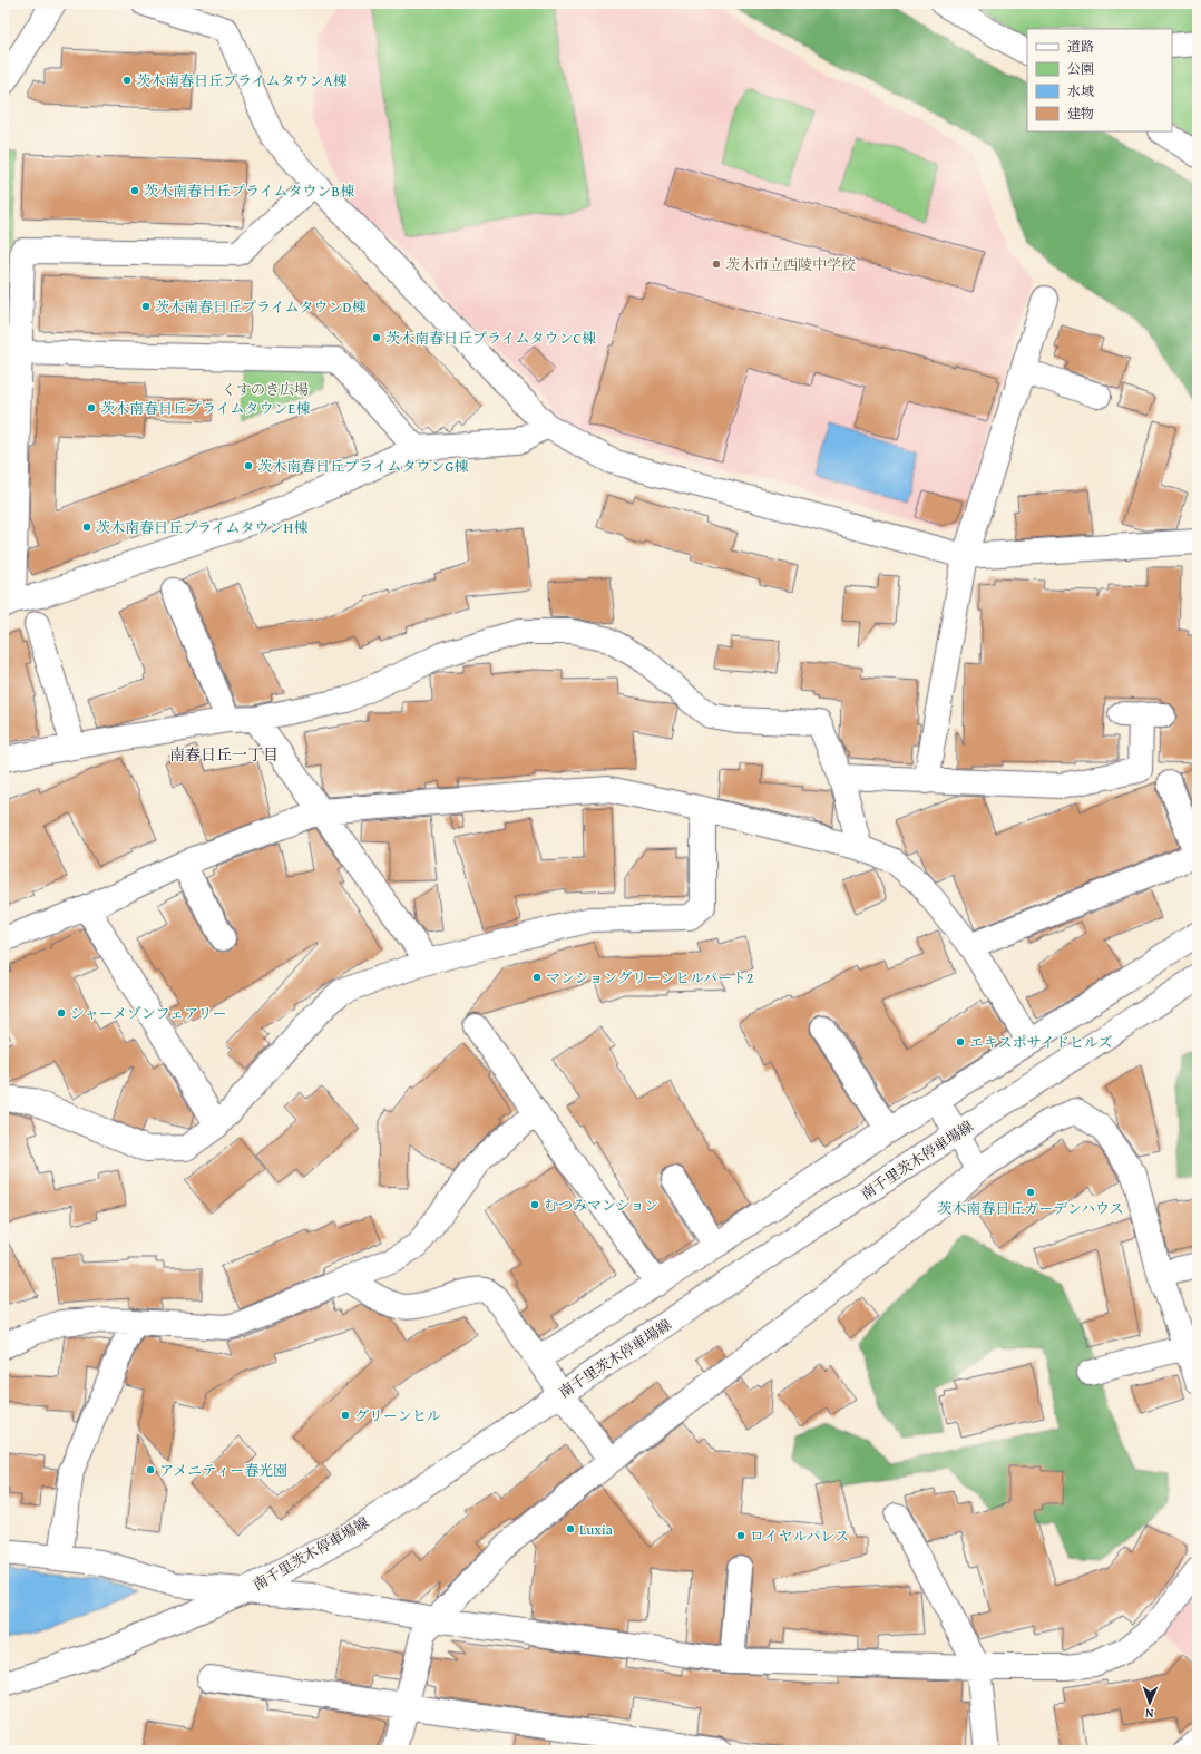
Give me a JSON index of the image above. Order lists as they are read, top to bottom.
{
  "streets": {
    "street": ["南千里茨木停車場線"]
  },
  "districts": ["南春日丘一丁目"],
  "parks": ["くすのき広場"],
  "places": [
    "茨木南春日丘プライムタウンA棟",
    "茨木南春日丘プライムタウンB棟",
    "茨木市立西陵中学校",
    "茨木南春日丘プライムタウンD棟",
    "茨木南春日丘プライムタウンC棟",
    "茨木南春日丘プライムタウンE棟",
    "茨木南春日丘プライムタウンG棟",
    "茨木南春日丘プライムタウンH棟",
    "マンショングリーンヒルパート2",
    "シャーメゾンフェアリー",
    "エキスポサイドヒルズ",
    "茨木南春日丘ガーデンハウス",
    "むつみマンション",
    "グリーンヒル",
    "アメニティー春光園",
    "Luxia",
    "ロイヤルパレス"
  ],
  "legend": [
    "道路",
    "公園",
    "水域",
    "建物"
  ],
  "north": "bottom"
}
